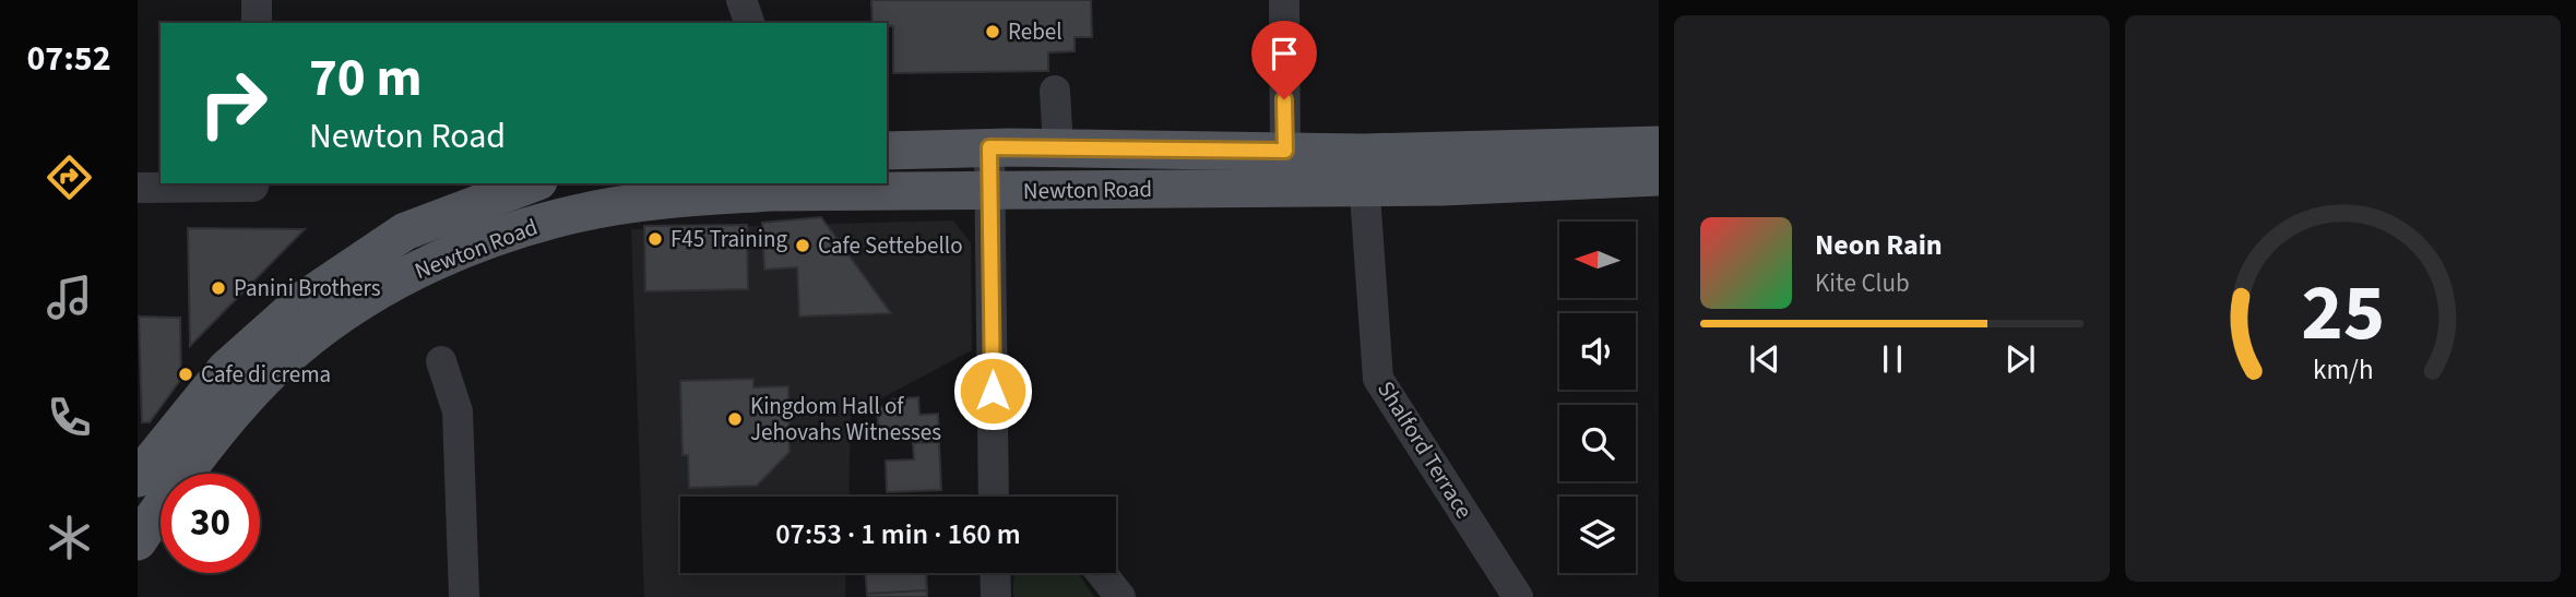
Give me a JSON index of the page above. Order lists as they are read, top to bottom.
{
  "streets": {
    "main road": ["Newton Road"],
    "street": ["Shalford Terrace"]
  },
  "crossings": [
    ["Newton Road", "Shalford Terrace"]
  ],
  "places": [
    "Rebel",
    "F45 Training",
    "Cafe Settebello",
    "Panini Brothers",
    "Cafe di crema",
    "Kingdom Hall of Jehovahs Witnesses"
  ],
  "north": "left",
  "page": {
    "tabs": "07:52",
    "turn": ["70 m", "Newton Road"],
    "song": ["Neon Rain", "Kite Club"],
    "limit": "30",
    "trip": "07:53 · 1 min · 160 m",
    "gauge": ["25", "km/h"]
  }
}
